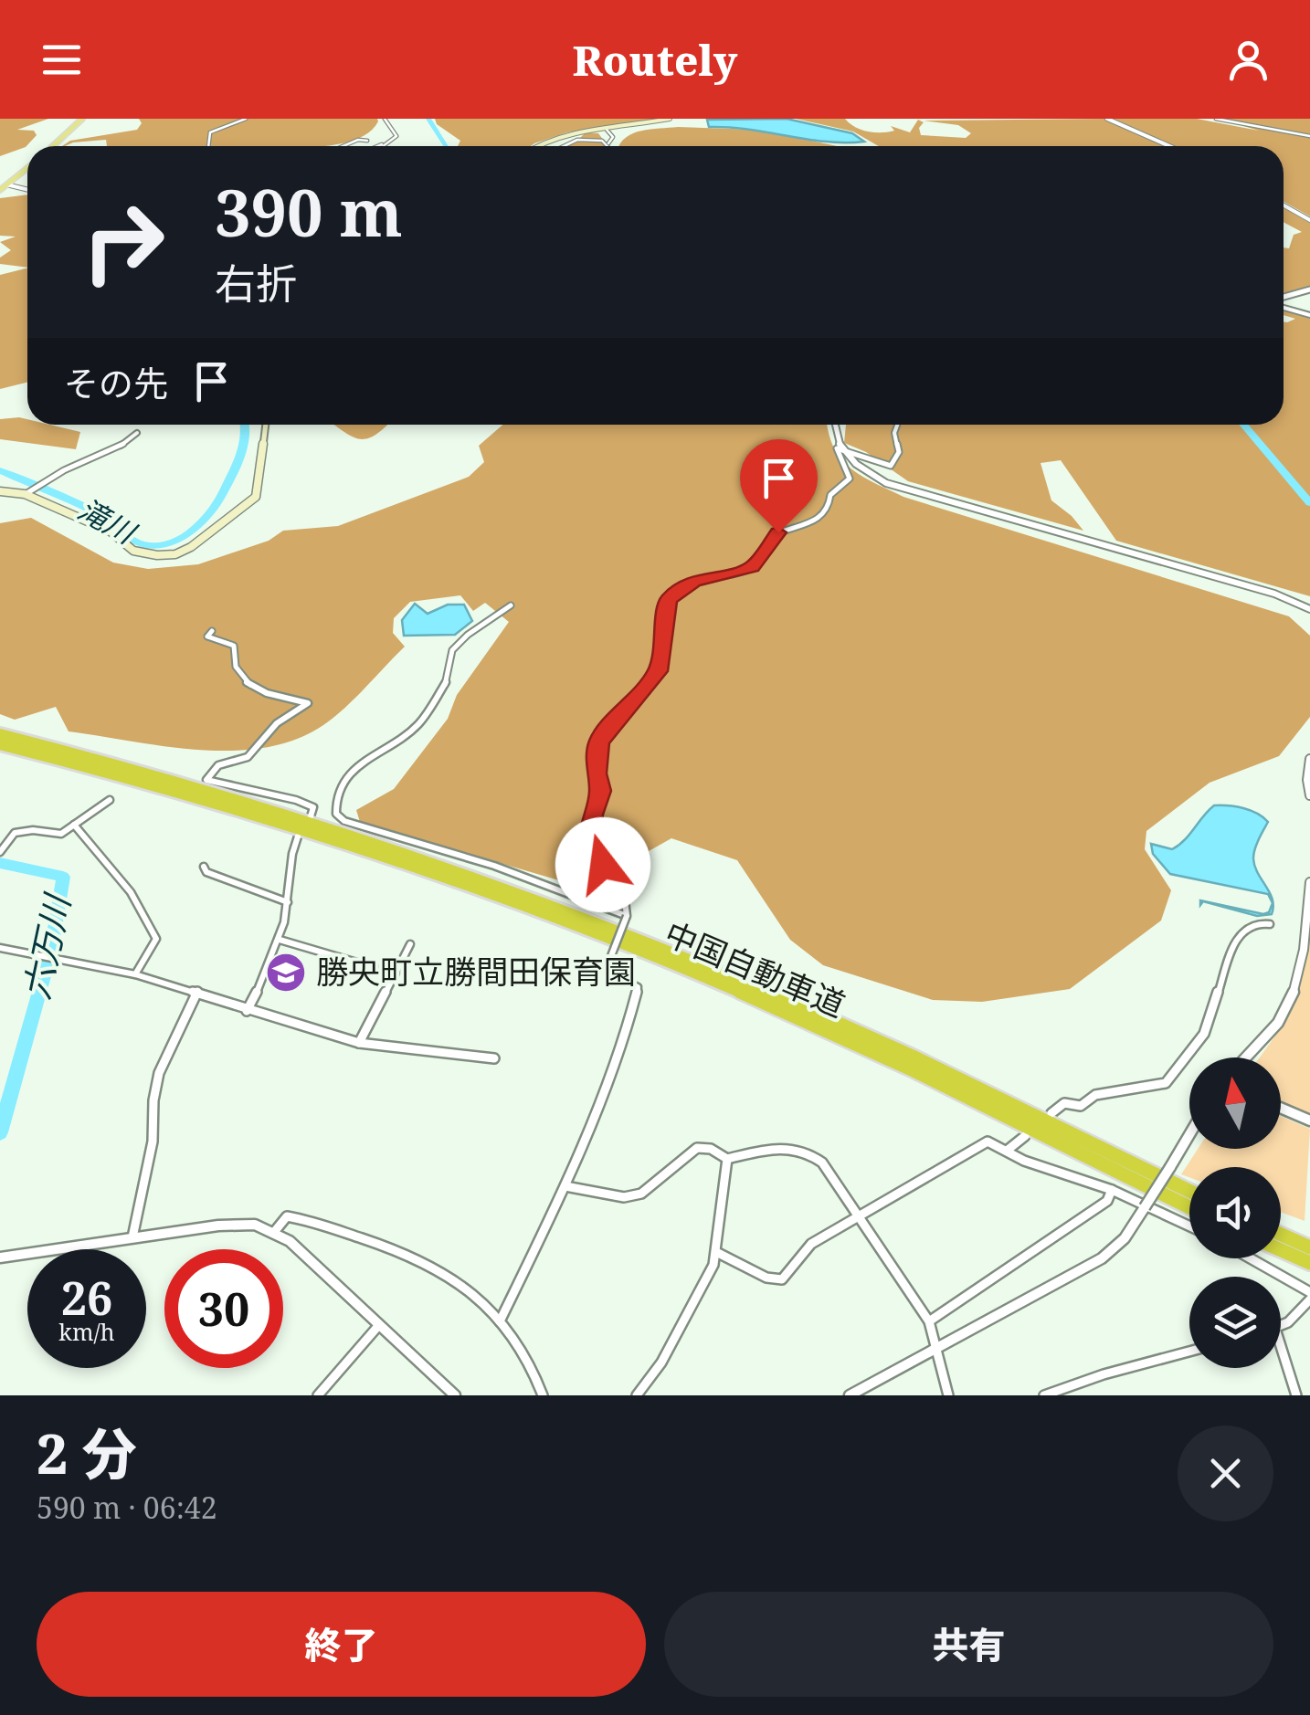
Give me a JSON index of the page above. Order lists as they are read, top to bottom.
{
  "streets": {
    "highway": ["中国自動車道"]
  },
  "water": ["滝川", "六万川"],
  "places": {
    "school or university": ["勝央町立勝間田保育園"]
  },
  "north": "top",
  "page": {
    "header": "Routely",
    "turn": ["390 m", "右折"],
    "then": "その先",
    "speed": "26 km/h",
    "limit": "30",
    "heading": ["2 分", "590 m · 06:42"],
    "buttons": ["終了", "共有"]
  }
}
